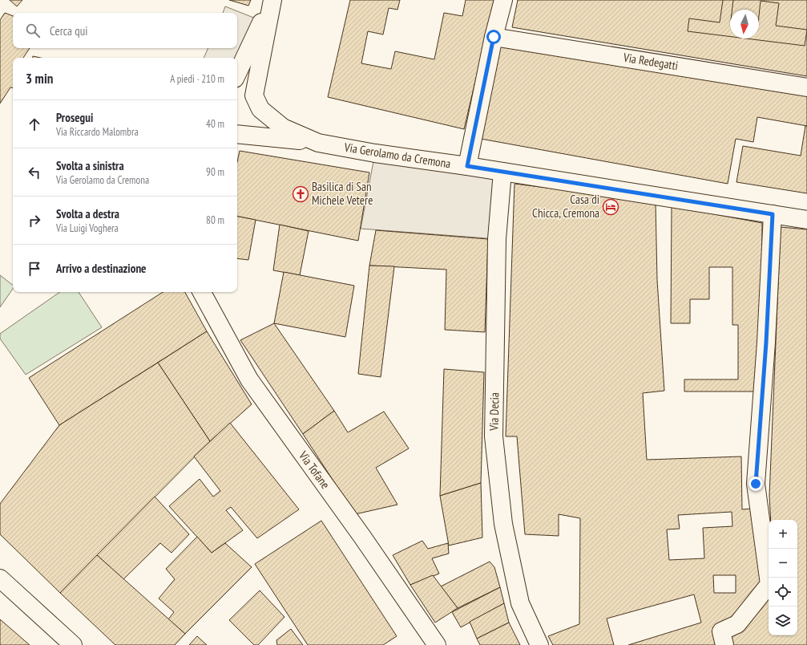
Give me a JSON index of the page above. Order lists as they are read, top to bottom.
{
  "streets": {
    "street": [
      "Via Redegatti",
      "Via Gerolamo da Cremona",
      "Via Decia",
      "Via Tofane"
    ]
  },
  "crossings": [
    ["Via Gerolamo da Cremona", "Via Decia"]
  ],
  "places": {
    "church": ["Basilica di San Michele Vetere"],
    "hotel": ["Casa di Chicca, Cremona"]
  },
  "north": "bottom",
  "page": {
    "search": "Cerca qui",
    "heading": ["3 min", "A piedi · 210 m"],
    "list": [
      ["Prosegui", "Via Riccardo Malombra", "40 m"],
      ["Svolta a sinistra", "Via Gerolamo da Cremona", "90 m"],
      ["Svolta a destra", "Via Luigi Voghera", "80 m"],
      "Arrivo a destinazione"
    ],
    "map_buttons": ["+", "−"]
  }
}
